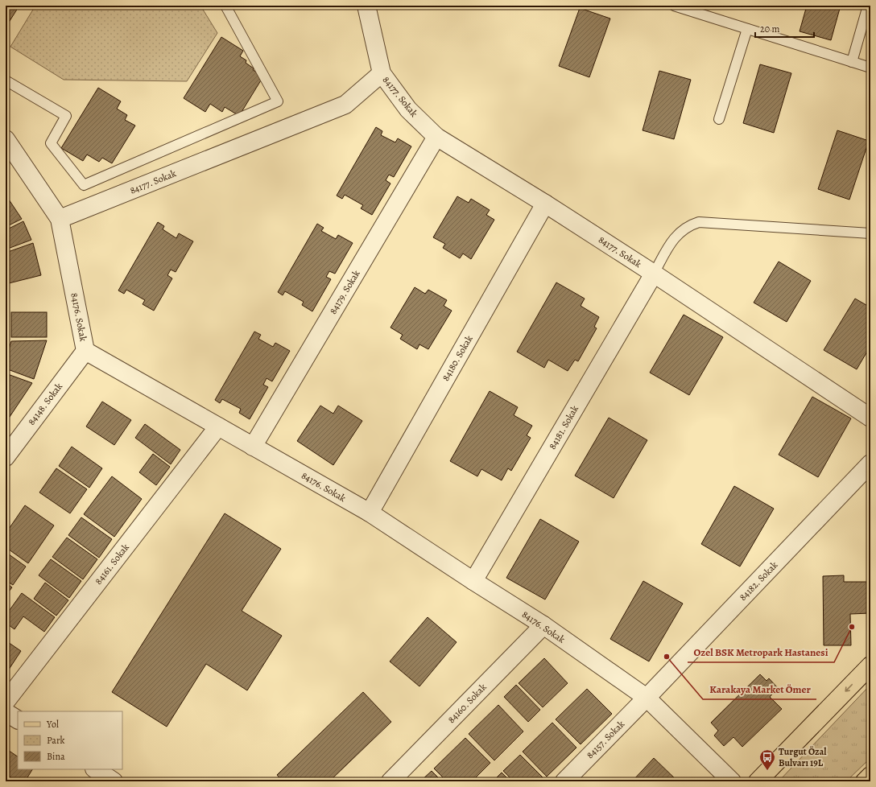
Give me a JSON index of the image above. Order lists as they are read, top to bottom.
{
  "streets": {
    "street": [
      "84177. Sokak",
      "84179. Sokak",
      "84176. Sokak",
      "84180. Sokak",
      "84148. Sokak",
      "84181. Sokak",
      "84161. Sokak",
      "84182. Sokak",
      "84160. Sokak",
      "84157. Sokak"
    ]
  },
  "crossings": [
    ["84177. Sokak", "84179. Sokak"],
    ["84177. Sokak", "84176. Sokak"],
    ["84177. Sokak", "84180. Sokak"],
    ["84177. Sokak", "84181. Sokak"],
    ["84179. Sokak", "84176. Sokak"],
    ["84176. Sokak", "84180. Sokak"],
    ["84176. Sokak", "84148. Sokak"],
    ["84176. Sokak", "84181. Sokak"],
    ["84176. Sokak", "84161. Sokak"],
    ["84176. Sokak", "84182. Sokak"],
    ["84176. Sokak", "84160. Sokak"],
    ["84176. Sokak", "84157. Sokak"],
    ["84182. Sokak", "84157. Sokak"]
  ],
  "places": {
    "other": ["Ozel BSK Metropark Hastanesi", "Karakaya Market Ömer"],
    "bus stop": ["Turgut Özal Bulvarı 19L"]
  },
  "legend": ["Yol", "Park", "Bina"],
  "scale_bar": "20 m"
}
